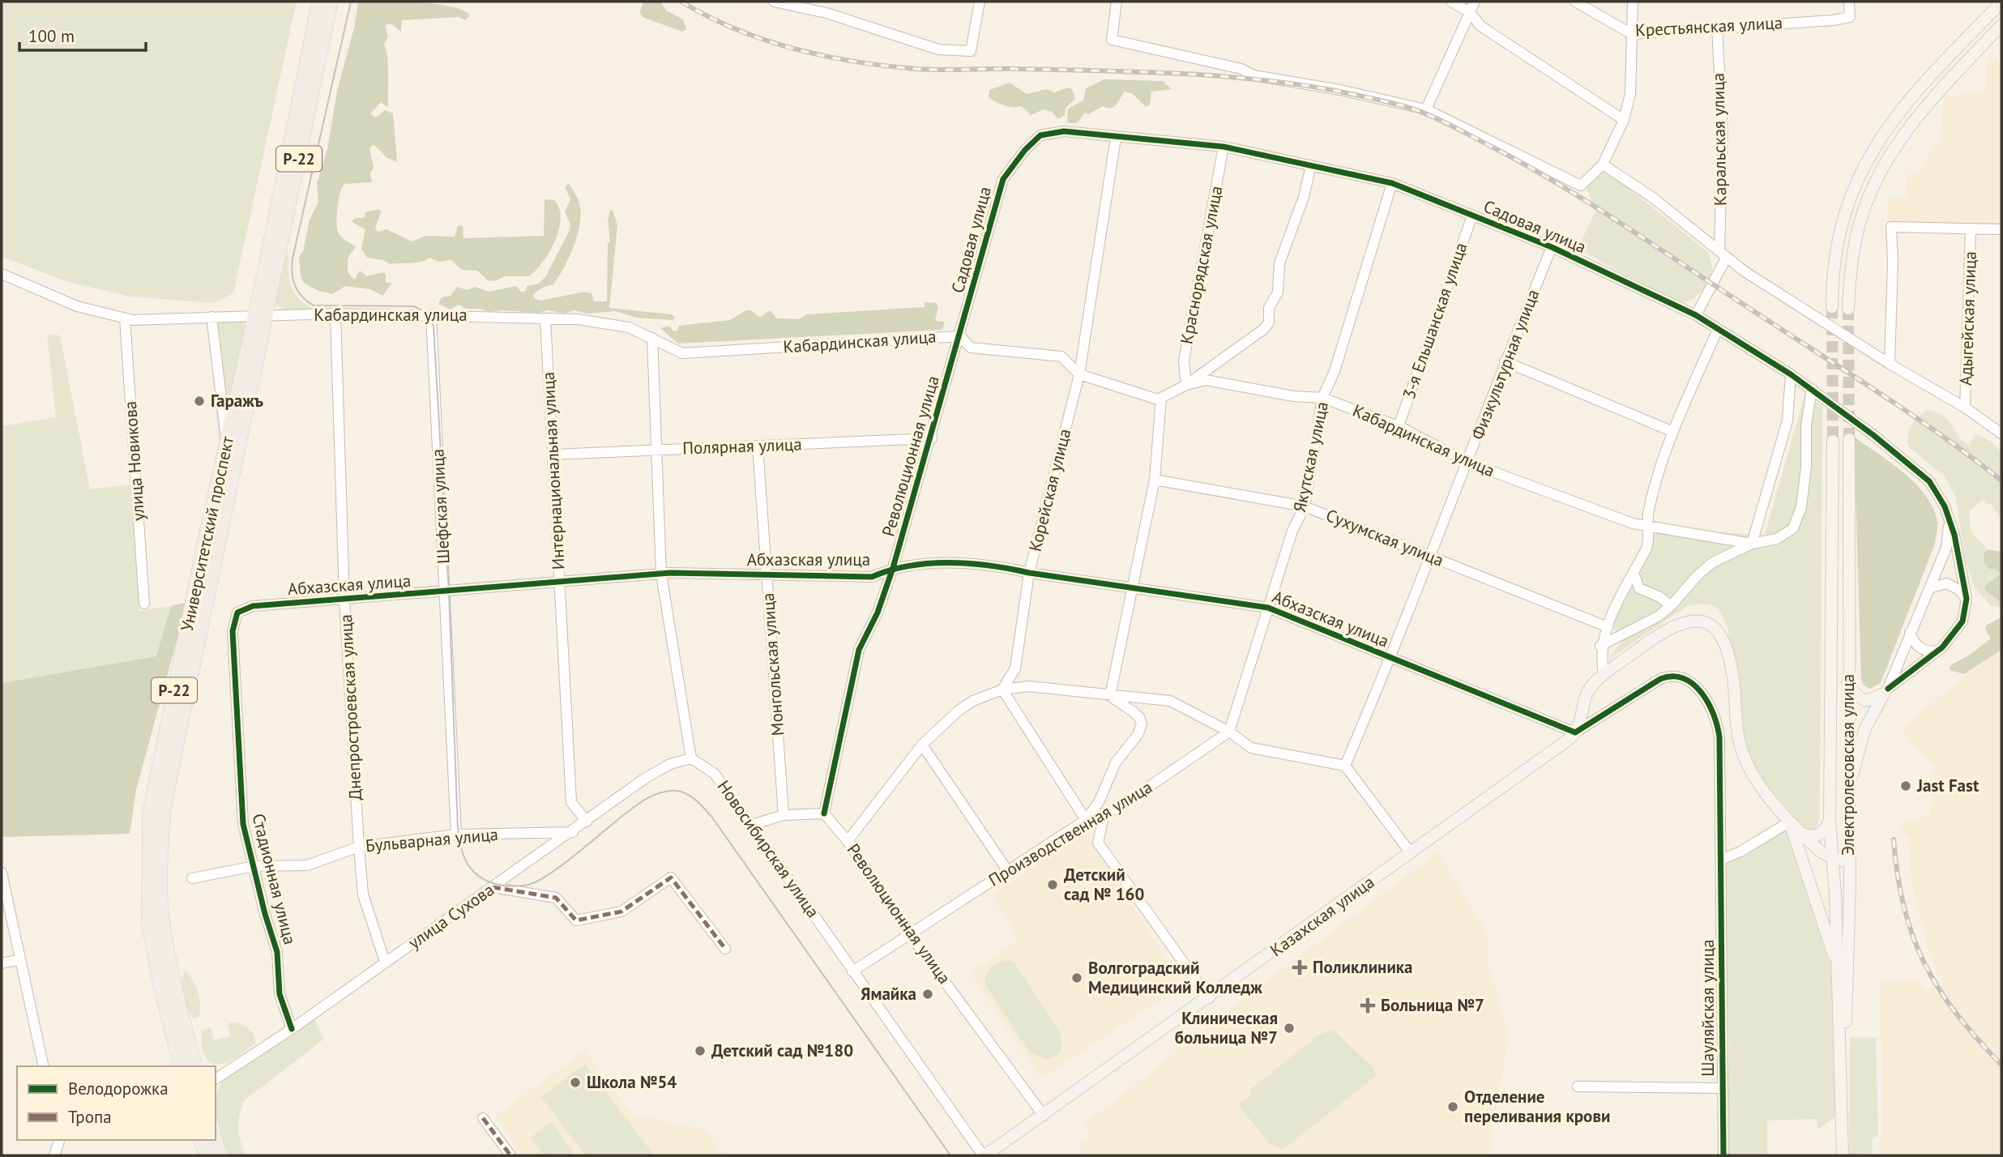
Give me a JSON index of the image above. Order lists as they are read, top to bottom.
{
  "streets": {
    "highway": ["Р-22", "Университетский проспект"],
    "main road": ["Электролесовская улица", "Казахская улица"],
    "street": [
      "Крестьянская улица",
      "Каральская улица",
      "Садовая улица",
      "Краснорядская улица",
      "Кабардинская улица",
      "Адыгейская улица",
      "3-я Ельшанская улица",
      "Физкультурная улица",
      "Полярная улица",
      "Революционная улица",
      "Якутская улица",
      "улица Новикова",
      "Интернациональная улица",
      "Корейская улица",
      "Шефская улица",
      "Сухумская улица",
      "Абхазская улица",
      "Монгольская улица",
      "Днепростроевская улица",
      "Производственная улица",
      "Бульварная улица",
      "Новосибирская улица",
      "Стадионная улица",
      "улица Сухова",
      "Шауляйская улица"
    ]
  },
  "crossings": [
    ["Крестьянская улица", "Каральская улица"],
    ["Садовая улица", "Краснорядская улица"],
    ["Садовая улица", "Кабардинская улица"],
    ["Садовая улица", "3-я Ельшанская улица"],
    ["Садовая улица", "Физкультурная улица"],
    ["Садовая улица", "Революционная улица"],
    ["Садовая улица", "Якутская улица"],
    ["Садовая улица", "Корейская улица"],
    ["Краснорядская улица", "Кабардинская улица"],
    ["Кабардинская улица", "3-я Ельшанская улица"],
    ["Кабардинская улица", "Физкультурная улица"],
    ["Кабардинская улица", "Революционная улица"],
    ["Кабардинская улица", "Якутская улица"],
    ["Кабардинская улица", "улица Новикова"],
    ["Кабардинская улица", "Интернациональная улица"],
    ["Кабардинская улица", "Корейская улица"],
    ["Кабардинская улица", "Шефская улица"],
    ["Кабардинская улица", "Университетский проспект"],
    ["Кабардинская улица", "Днепростроевская улица"],
    ["Физкультурная улица", "Сухумская улица"],
    ["Физкультурная улица", "Абхазская улица"],
    ["Полярная улица", "Революционная улица"],
    ["Полярная улица", "Интернациональная улица"],
    ["Полярная улица", "Монгольская улица"],
    ["Революционная улица", "Абхазская улица"],
    ["Революционная улица", "Производственная улица"],
    ["Революционная улица", "Казахская улица"],
    ["Якутская улица", "Сухумская улица"],
    ["Якутская улица", "Абхазская улица"],
    ["Якутская улица", "Производственная улица"],
    ["Интернациональная улица", "Абхазская улица"],
    ["Интернациональная улица", "улица Сухова"],
    ["Корейская улица", "Абхазская улица"],
    ["Шефская улица", "Абхазская улица"],
    ["Шефская улица", "Бульварная улица"],
    ["Абхазская улица", "Монгольская улица"],
    ["Абхазская улица", "Днепростроевская улица"],
    ["Абхазская улица", "Стадионная улица"],
    ["Абхазская улица", "Казахская улица"],
    ["Абхазская улица", "Шауляйская улица"],
    ["Днепростроевская улица", "Бульварная улица"],
    ["Днепростроевская улица", "улица Сухова"],
    ["Производственная улица", "Новосибирская улица"],
    ["Бульварная улица", "Стадионная улица"],
    ["Бульварная улица", "улица Сухова"],
    ["Новосибирская улица", "улица Сухова"],
    ["Новосибирская улица", "Казахская улица"],
    ["Стадионная улица", "улица Сухова"],
    ["Казахская улица", "Шауляйская улица"]
  ],
  "places": {
    "other": [
      "Гаражъ",
      "Jast Fast",
      "Детский сад № 160",
      "Волгоградский Медицинский Колледж",
      "Ямайка",
      "Клиническая больница №7",
      "Детский сад №180",
      "Школа №54",
      "Отделение переливания крови"
    ],
    "health": ["Поликлиника", "Больница №7"]
  },
  "legend": ["Велодорожка", "Тропа"],
  "scale_bar": "100 m"
}
